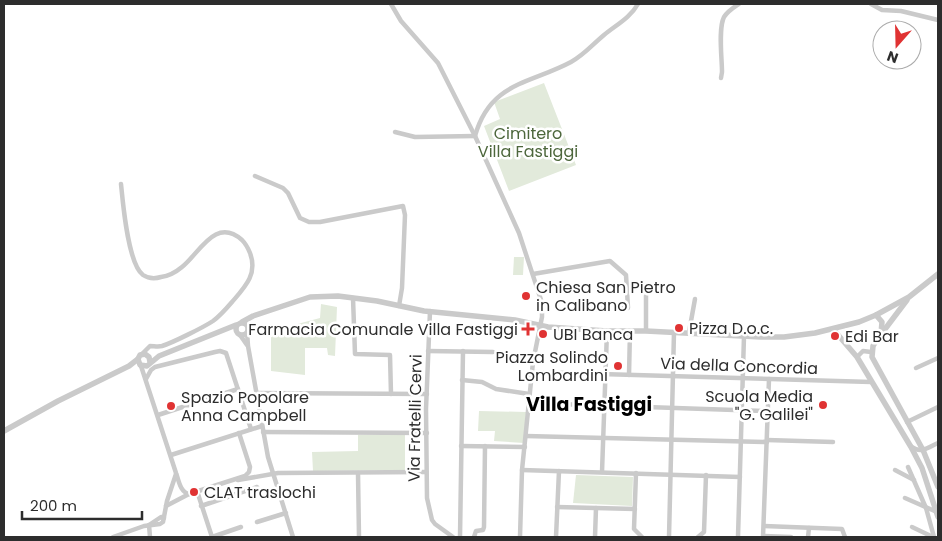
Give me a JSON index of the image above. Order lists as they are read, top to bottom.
{
  "streets": {
    "street": ["Via della Concordia", "Via Fratelli Cervi"]
  },
  "districts": ["Villa Fastiggi"],
  "parks": ["Cimitero Villa Fastiggi"],
  "places": {
    "other": [
      "Chiesa San Pietro in Calibano",
      "Pizza D.o.c.",
      "UBI Banca",
      "Edi Bar",
      "Piazza Solindo Lombardini",
      "Scuola Media \"G. Galilei\"",
      "Spazio Popolare Anna Campbell",
      "CLAT traslochi"
    ],
    "health": ["Farmacia Comunale Villa Fastiggi"]
  },
  "scale_bar": "200 m",
  "north": "bottom"
}
